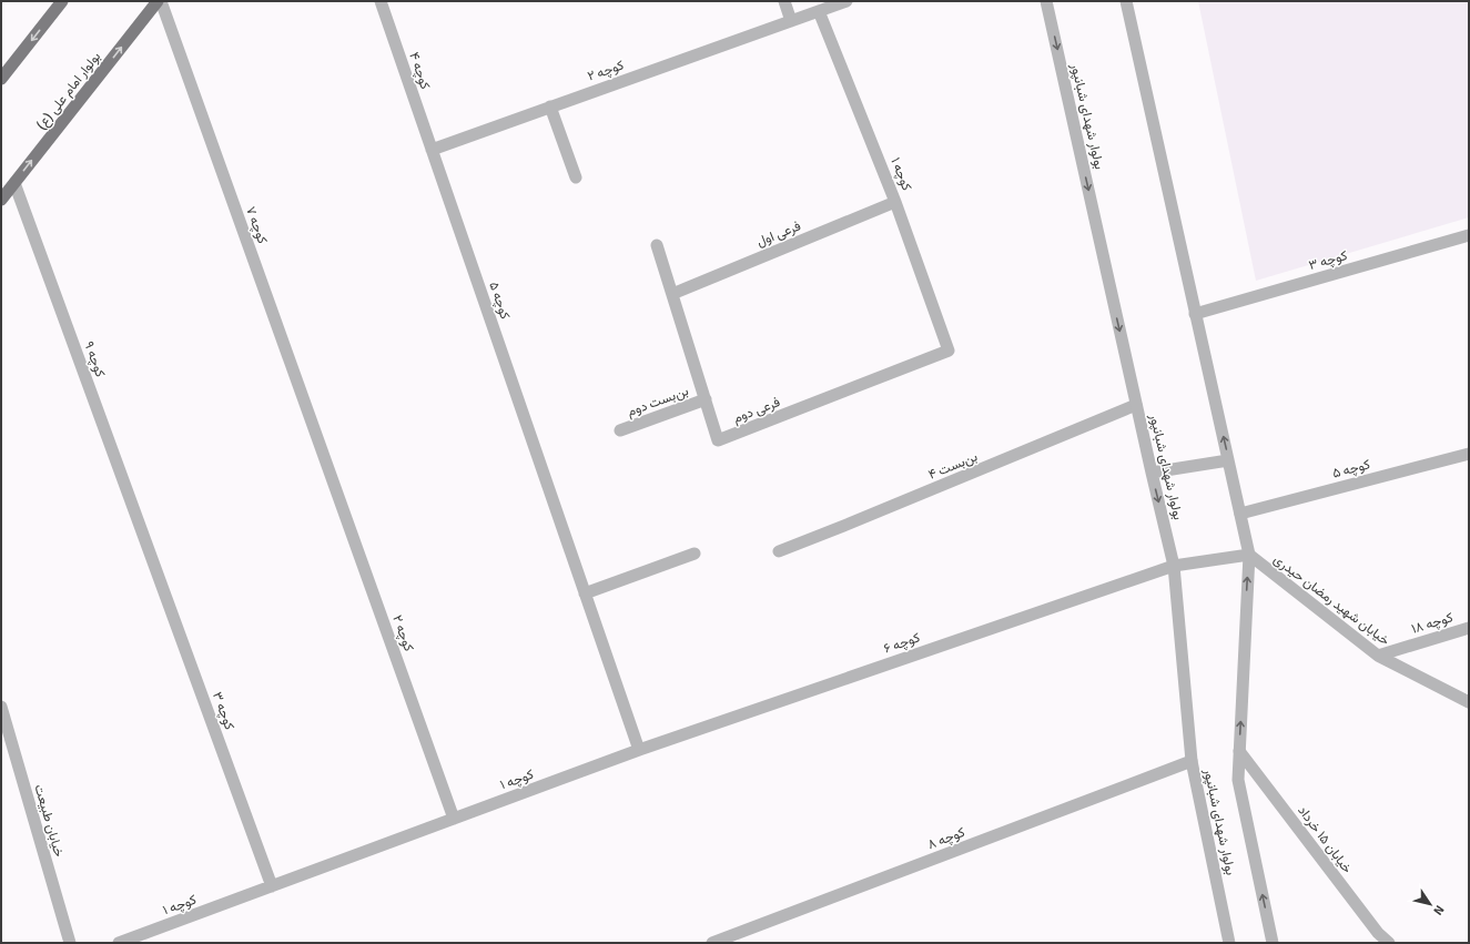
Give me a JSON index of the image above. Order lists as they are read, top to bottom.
{
  "streets": {
    "main road": ["بولوار امام علی (ع)"],
    "street": [
      "کوچه ۴",
      "کوچه ۲",
      "بولوار شهدای شبانپور",
      "کوچه ۱",
      "کوچه ۷",
      "فرعی اول",
      "کوچه ۳",
      "کوچه ۵",
      "کوچه ۹",
      "بن‌بست دوم",
      "فرعی دوم",
      "بن‌بست ۴",
      "خیابان شهید رمضان حیدری",
      "کوچه ۱۸",
      "کوچه ۶",
      "خیابان طبیعت",
      "کوچه ۸",
      "خیابان ۱۵ خرداد"
    ]
  },
  "crossings": [
    ["کوچه ۴", "کوچه ۲"],
    ["کوچه ۴", "کوچه ۵"],
    ["کوچه ۲", "کوچه ۱"],
    ["کوچه ۲", "کوچه ۷"],
    ["کوچه ۲", "کوچه ۵"],
    ["بولوار امام علی (ع)", "کوچه ۷"],
    ["بولوار امام علی (ع)", "کوچه ۹"],
    ["بولوار شهدای شبانپور", "کوچه ۳"],
    ["بولوار شهدای شبانپور", "کوچه ۵"],
    ["بولوار شهدای شبانپور", "بن‌بست ۴"],
    ["بولوار شهدای شبانپور", "خیابان شهید رمضان حیدری"],
    ["بولوار شهدای شبانپور", "کوچه ۶"],
    ["بولوار شهدای شبانپور", "کوچه ۸"],
    ["بولوار شهدای شبانپور", "خیابان ۱۵ خرداد"],
    ["کوچه ۱", "فرعی اول"],
    ["کوچه ۱", "کوچه ۳"],
    ["کوچه ۱", "فرعی دوم"],
    ["کوچه ۱", "کوچه ۶"],
    ["فرعی اول", "فرعی دوم"],
    ["کوچه ۳", "کوچه ۹"],
    ["بن‌بست دوم", "فرعی دوم"],
    ["خیابان شهید رمضان حیدری", "کوچه ۱۸"],
    ["خیابان شهید رمضان حیدری", "کوچه ۶"]
  ],
  "north": "bottom right"
}
